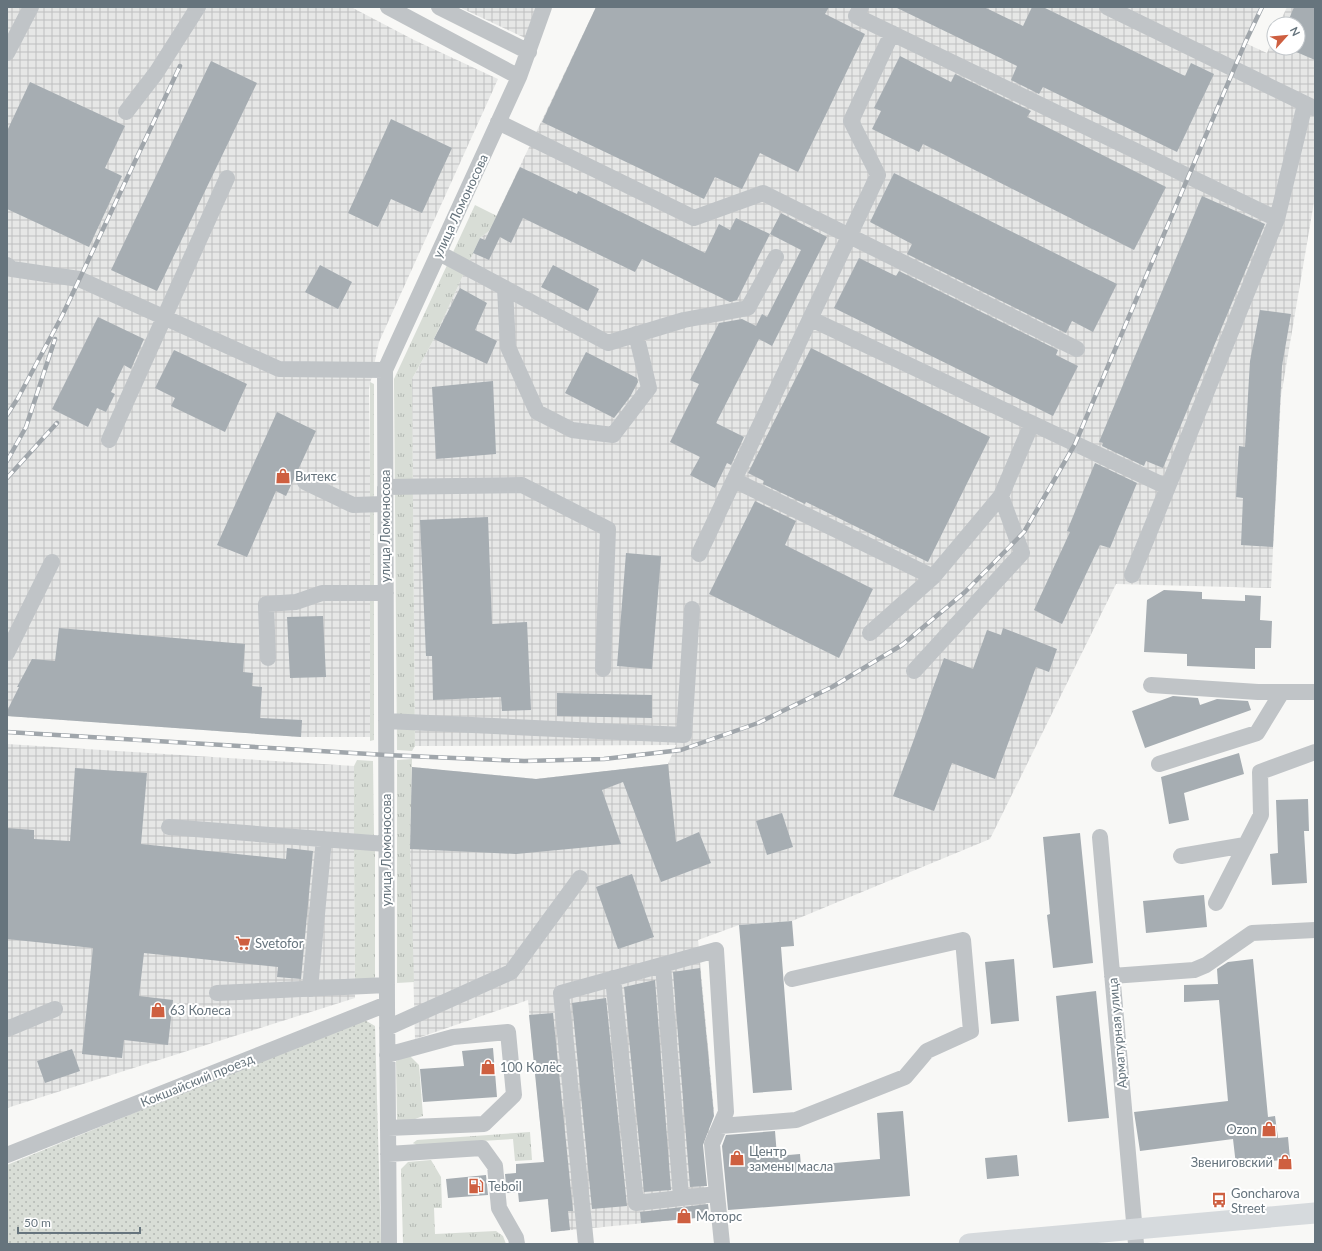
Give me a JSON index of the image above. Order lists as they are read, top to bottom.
{
  "streets": {
    "street": ["улица Ломоносова", "Арматурная улица", "Кокшайский проезд"]
  },
  "crossings": [
    ["улица Ломоносова", "Кокшайский проезд"]
  ],
  "places": {
    "shop": [
      "Витекс",
      "63 Колеса",
      "100 Колёс",
      "Ozon",
      "Центр замены масла",
      "Звениговский",
      "Моторс"
    ],
    "supermarket": ["Svetofor"],
    "fuel station": ["Teboil"],
    "bus stop": ["Goncharova Street"]
  },
  "scale_bar": "50 m",
  "north": "top right"
}
